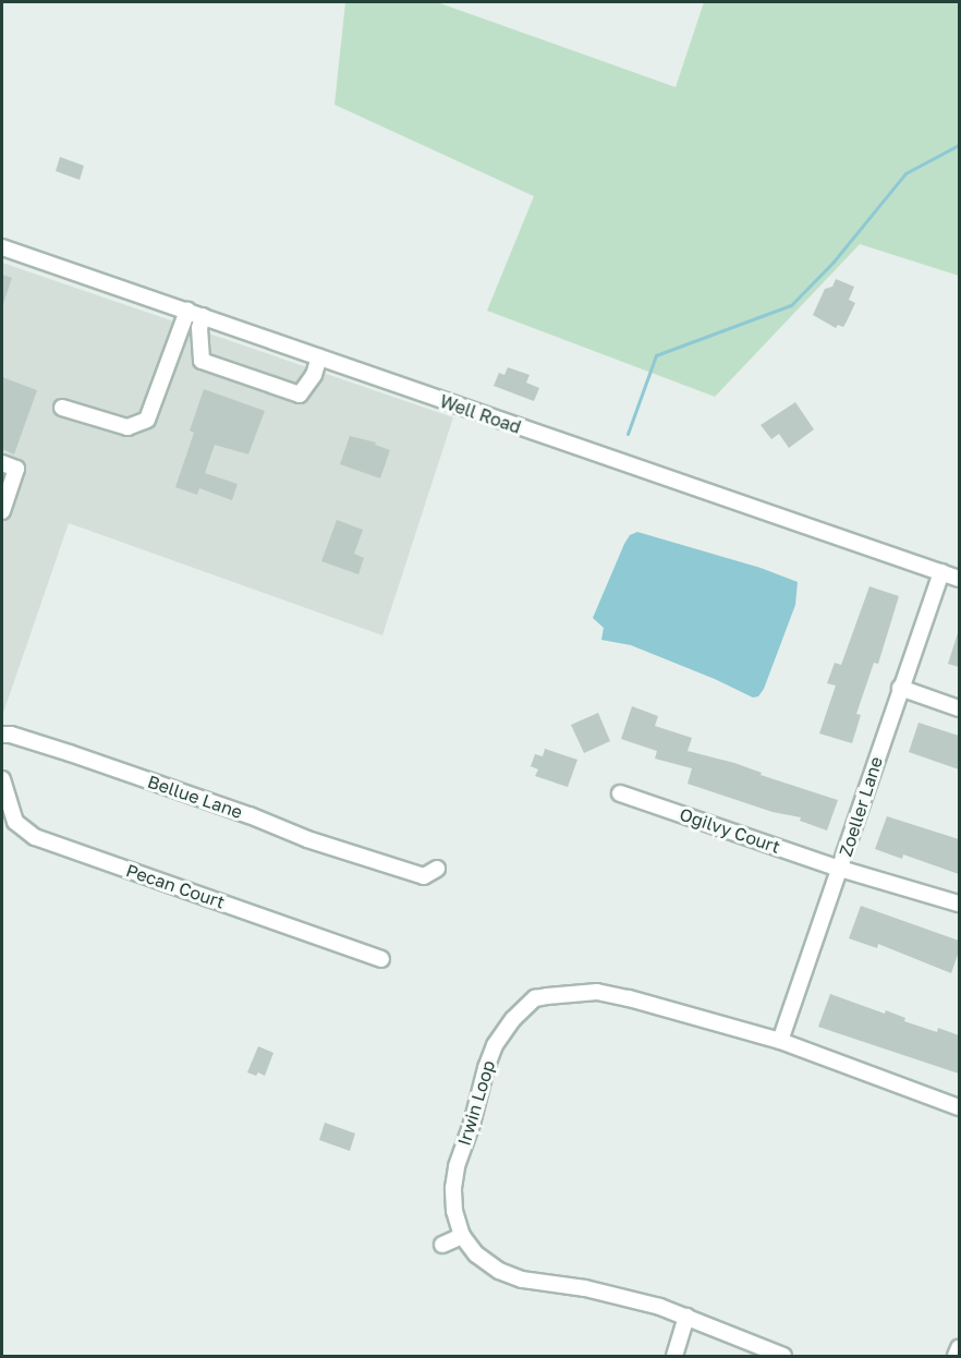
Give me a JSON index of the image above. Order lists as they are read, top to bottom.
{
  "streets": {
    "street": [
      "Well Road",
      "Bellue Lane",
      "Zoeller Lane",
      "Ogilvy Court",
      "Pecan Court",
      "Irwin Loop"
    ]
  },
  "crossings": [
    ["Well Road", "Zoeller Lane"],
    ["Zoeller Lane", "Ogilvy Court"],
    ["Zoeller Lane", "Irwin Loop"]
  ]
}
